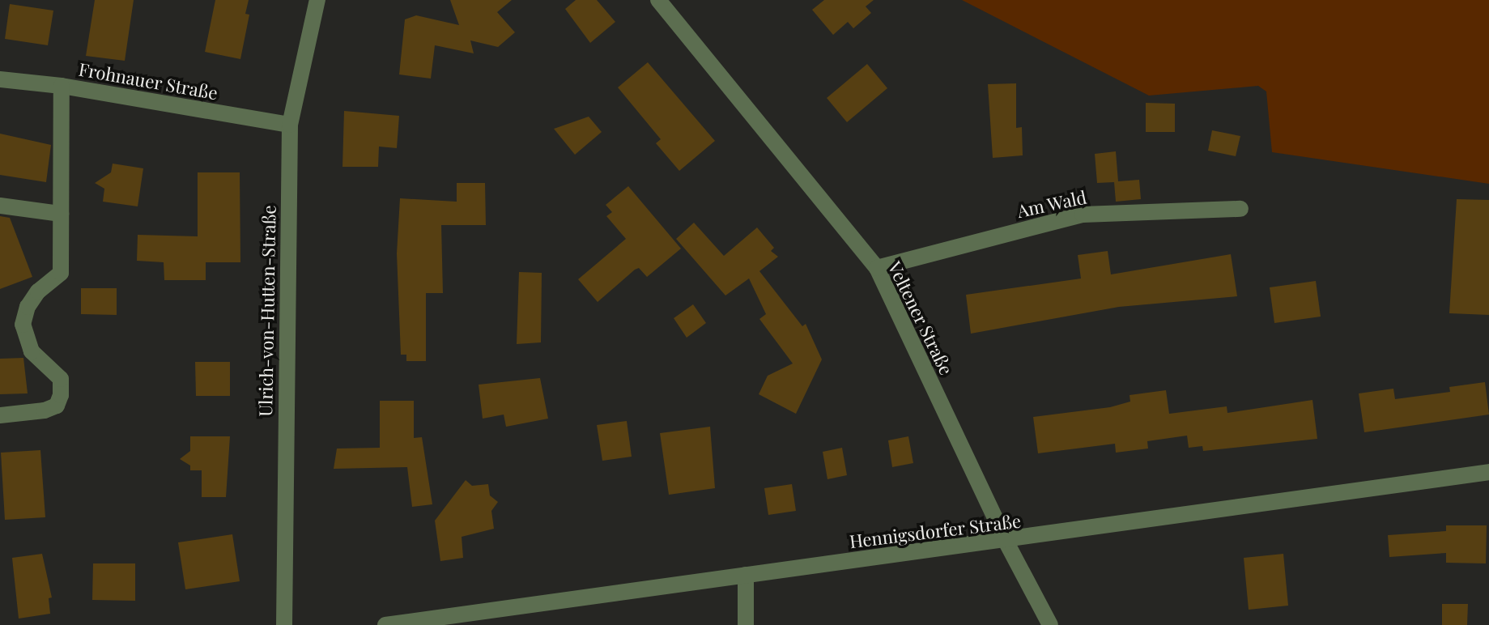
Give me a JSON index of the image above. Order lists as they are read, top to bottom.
{
  "streets": {
    "street": [
      "Frohnauer Straße",
      "Am Wald",
      "Ulrich-von-Hutten-Straße",
      "Veltener Straße",
      "Hennigsdorfer Straße"
    ]
  },
  "crossings": [
    ["Frohnauer Straße", "Ulrich-von-Hutten-Straße"],
    ["Am Wald", "Veltener Straße"],
    ["Veltener Straße", "Hennigsdorfer Straße"]
  ]
}
